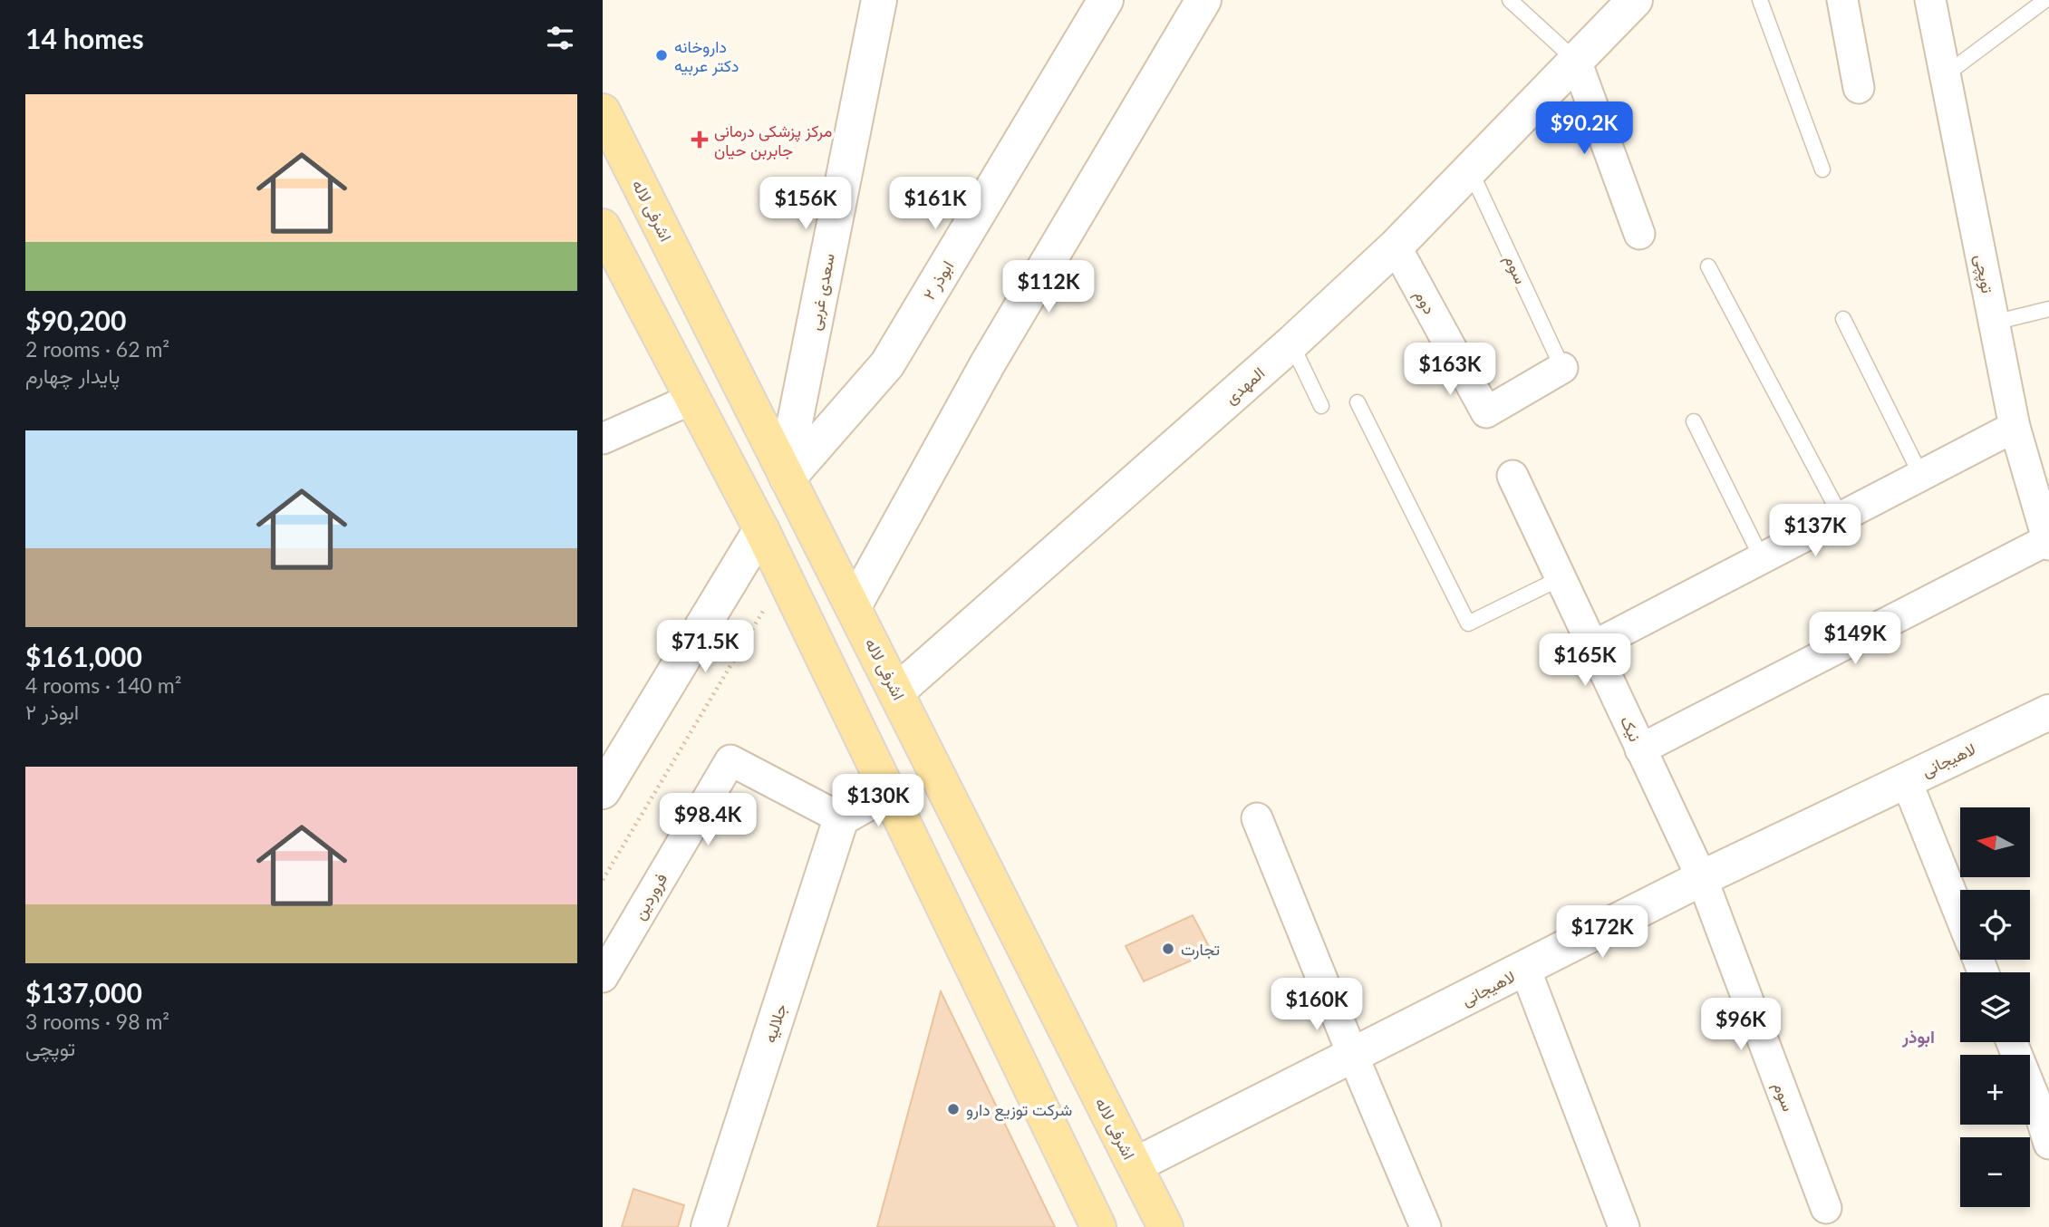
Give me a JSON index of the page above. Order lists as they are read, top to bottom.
{
  "streets": {
    "main road": ["اشرفی لاله"],
    "street": [
      "سوم",
      "توپچی",
      "ابوذر ۲",
      "سعدی غربی",
      "دوم",
      "المهدی",
      "نیک",
      "لاهیجانی",
      "فروردین",
      "جلالیه"
    ]
  },
  "crossings": [
    ["اشرفی لاله", "ابوذر ۲"],
    ["اشرفی لاله", "سعدی غربی"],
    ["اشرفی لاله", "المهدی"],
    ["اشرفی لاله", "لاهیجانی"],
    ["سوم", "دوم"],
    ["سوم", "المهدی"],
    ["سوم", "نیک"],
    ["سوم", "لاهیجانی"],
    ["ابوذر ۲", "سعدی غربی"],
    ["دوم", "المهدی"],
    ["نیک", "لاهیجانی"],
    ["فروردین", "جلالیه"]
  ],
  "districts": ["ابوذر"],
  "places": {
    "other": ["داروخانه دکتر عربیه", "تجارت", "شرکت توزیع دارو"],
    "health": ["مرکز پزشکی درمانی جابربن حیان"]
  },
  "north": "left",
  "page": {
    "heading": "14 homes",
    "list": [
      {
        "name": "$90,200",
        "note": "2 rooms · 62 m² · پایدار چهارم"
      },
      {
        "name": "$161,000",
        "note": "4 rooms · 140 m² · ابوذر ۲"
      },
      {
        "name": "$137,000",
        "note": "3 rooms · 98 m² · توپچی"
      }
    ],
    "price": [
      "$90.2K",
      "$156K",
      "$161K",
      "$112K",
      "$163K",
      "$137K",
      "$149K",
      "$71.5K",
      "$165K",
      "$130K",
      "$98.4K",
      "$172K",
      "$160K",
      "$96K"
    ],
    "map_buttons": ["+", "−"]
  }
}
